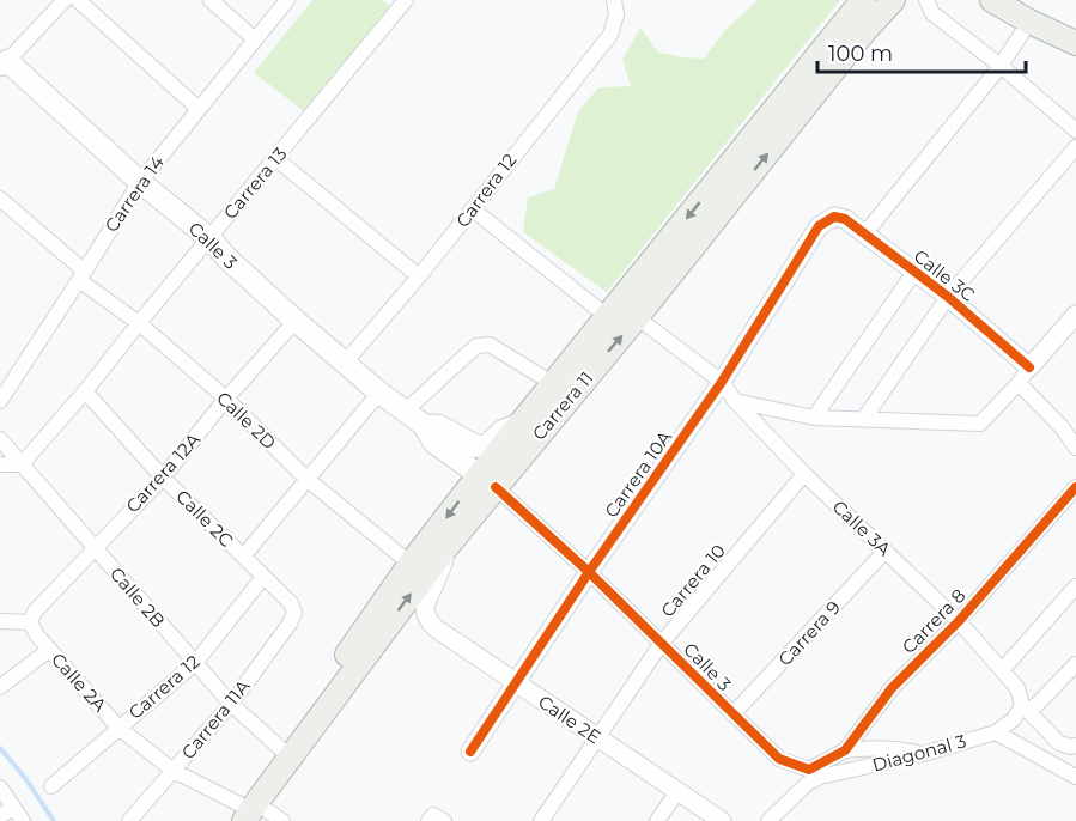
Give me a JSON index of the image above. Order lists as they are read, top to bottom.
{
  "streets": {
    "main road": ["Calle 3", "Carrera 11"],
    "street": [
      "Carrera 13",
      "Carrera 12",
      "Carrera 14",
      "Calle 3C",
      "Calle 2D",
      "Carrera 12A",
      "Carrera 10A",
      "Calle 2C",
      "Calle 3A",
      "Carrera 10",
      "Calle 2B",
      "Carrera 8",
      "Carrera 9",
      "Calle 2A",
      "Carrera 11A",
      "Calle 2E",
      "Diagonal 3"
    ]
  },
  "crossings": [
    ["Carrera 13", "Calle 3"],
    ["Carrera 13", "Calle 2D"],
    ["Carrera 13", "Calle 2C"],
    ["Carrera 13", "Calle 2B"],
    ["Carrera 12", "Calle 3"],
    ["Carrera 12", "Calle 2C"],
    ["Carrera 12", "Calle 2B"],
    ["Carrera 12", "Calle 2A"],
    ["Carrera 14", "Calle 3"],
    ["Carrera 14", "Calle 2D"],
    ["Calle 3", "Carrera 11"],
    ["Calle 3", "Carrera 12A"],
    ["Calle 3", "Carrera 10A"],
    ["Calle 3", "Carrera 10"],
    ["Calle 3", "Carrera 8"],
    ["Calle 3", "Carrera 9"],
    ["Calle 3", "Diagonal 3"],
    ["Calle 3C", "Carrera 10A"],
    ["Carrera 11", "Calle 2D"],
    ["Carrera 11", "Calle 3A"],
    ["Carrera 11", "Calle 2B"],
    ["Carrera 11", "Calle 2A"],
    ["Carrera 11", "Calle 2E"],
    ["Calle 2D", "Carrera 12A"],
    ["Carrera 12A", "Calle 2C"],
    ["Carrera 12A", "Calle 2B"],
    ["Carrera 12A", "Calle 2A"],
    ["Carrera 10A", "Calle 3A"],
    ["Carrera 10A", "Calle 2E"],
    ["Calle 2C", "Carrera 11A"],
    ["Calle 3A", "Carrera 10"],
    ["Calle 3A", "Carrera 8"],
    ["Calle 3A", "Carrera 9"],
    ["Calle 3A", "Diagonal 3"],
    ["Carrera 10", "Calle 2E"],
    ["Calle 2B", "Carrera 11A"],
    ["Carrera 8", "Diagonal 3"],
    ["Calle 2A", "Carrera 11A"]
  ],
  "scale_bar": "100 m"
}
